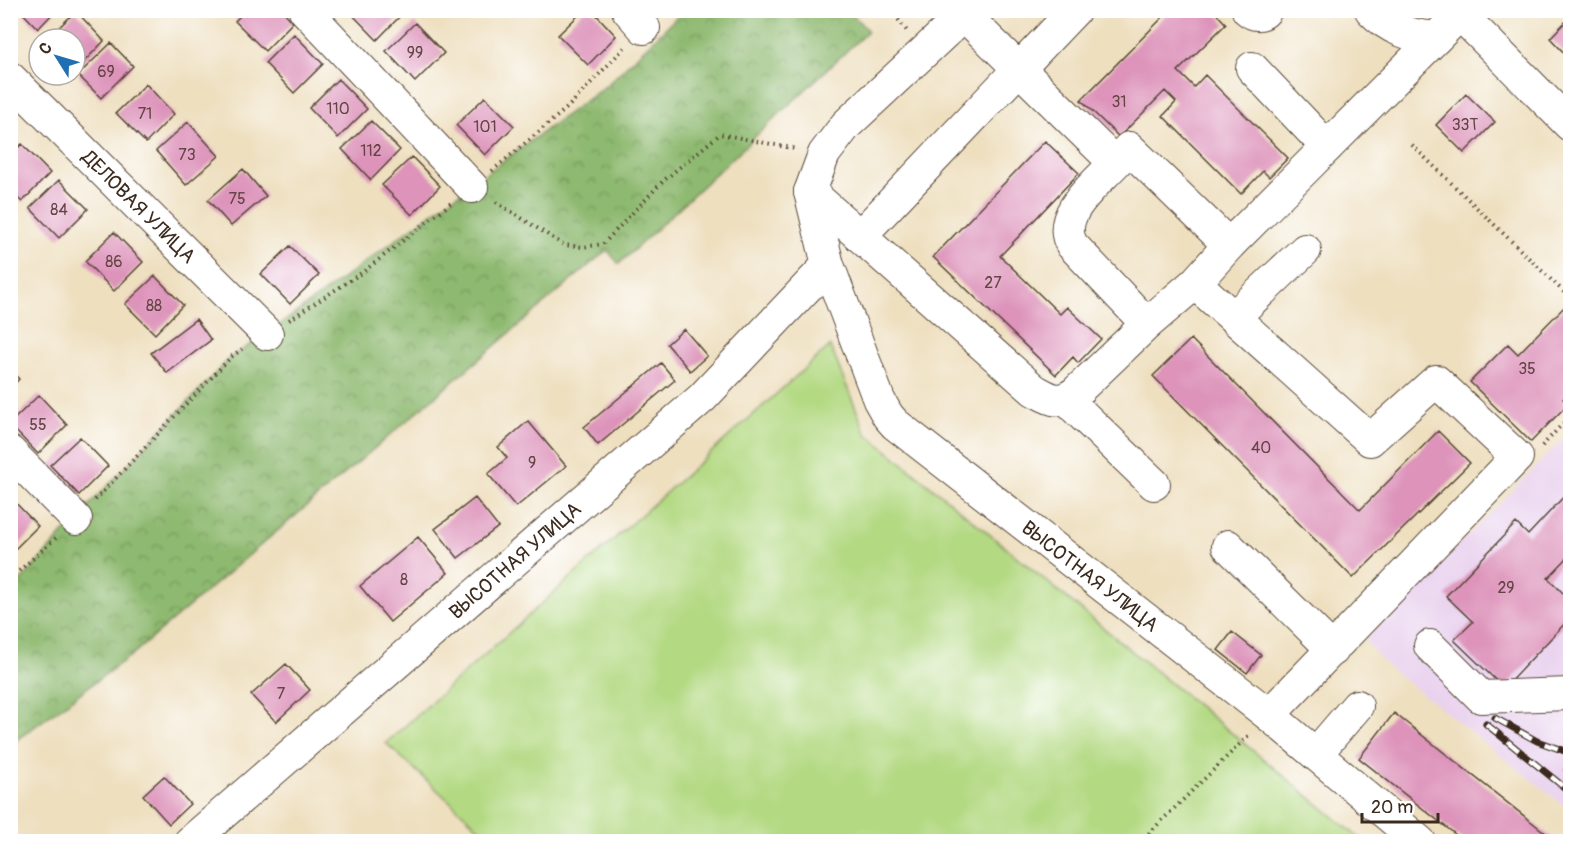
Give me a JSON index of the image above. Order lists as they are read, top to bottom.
{
  "streets": {
    "street": ["ДЕЛОВАЯ УЛИЦА", "ВЫСОТНАЯ УЛИЦА"]
  },
  "house_numbers": [
    "99",
    "69",
    "31",
    "110",
    "71",
    "33Т",
    "101",
    "112",
    "73",
    "75",
    "84",
    "86",
    "27",
    "88",
    "35",
    "55",
    "40",
    "9",
    "8",
    "29",
    "7"
  ],
  "scale_bar": "20 m",
  "north": "top left"
}
